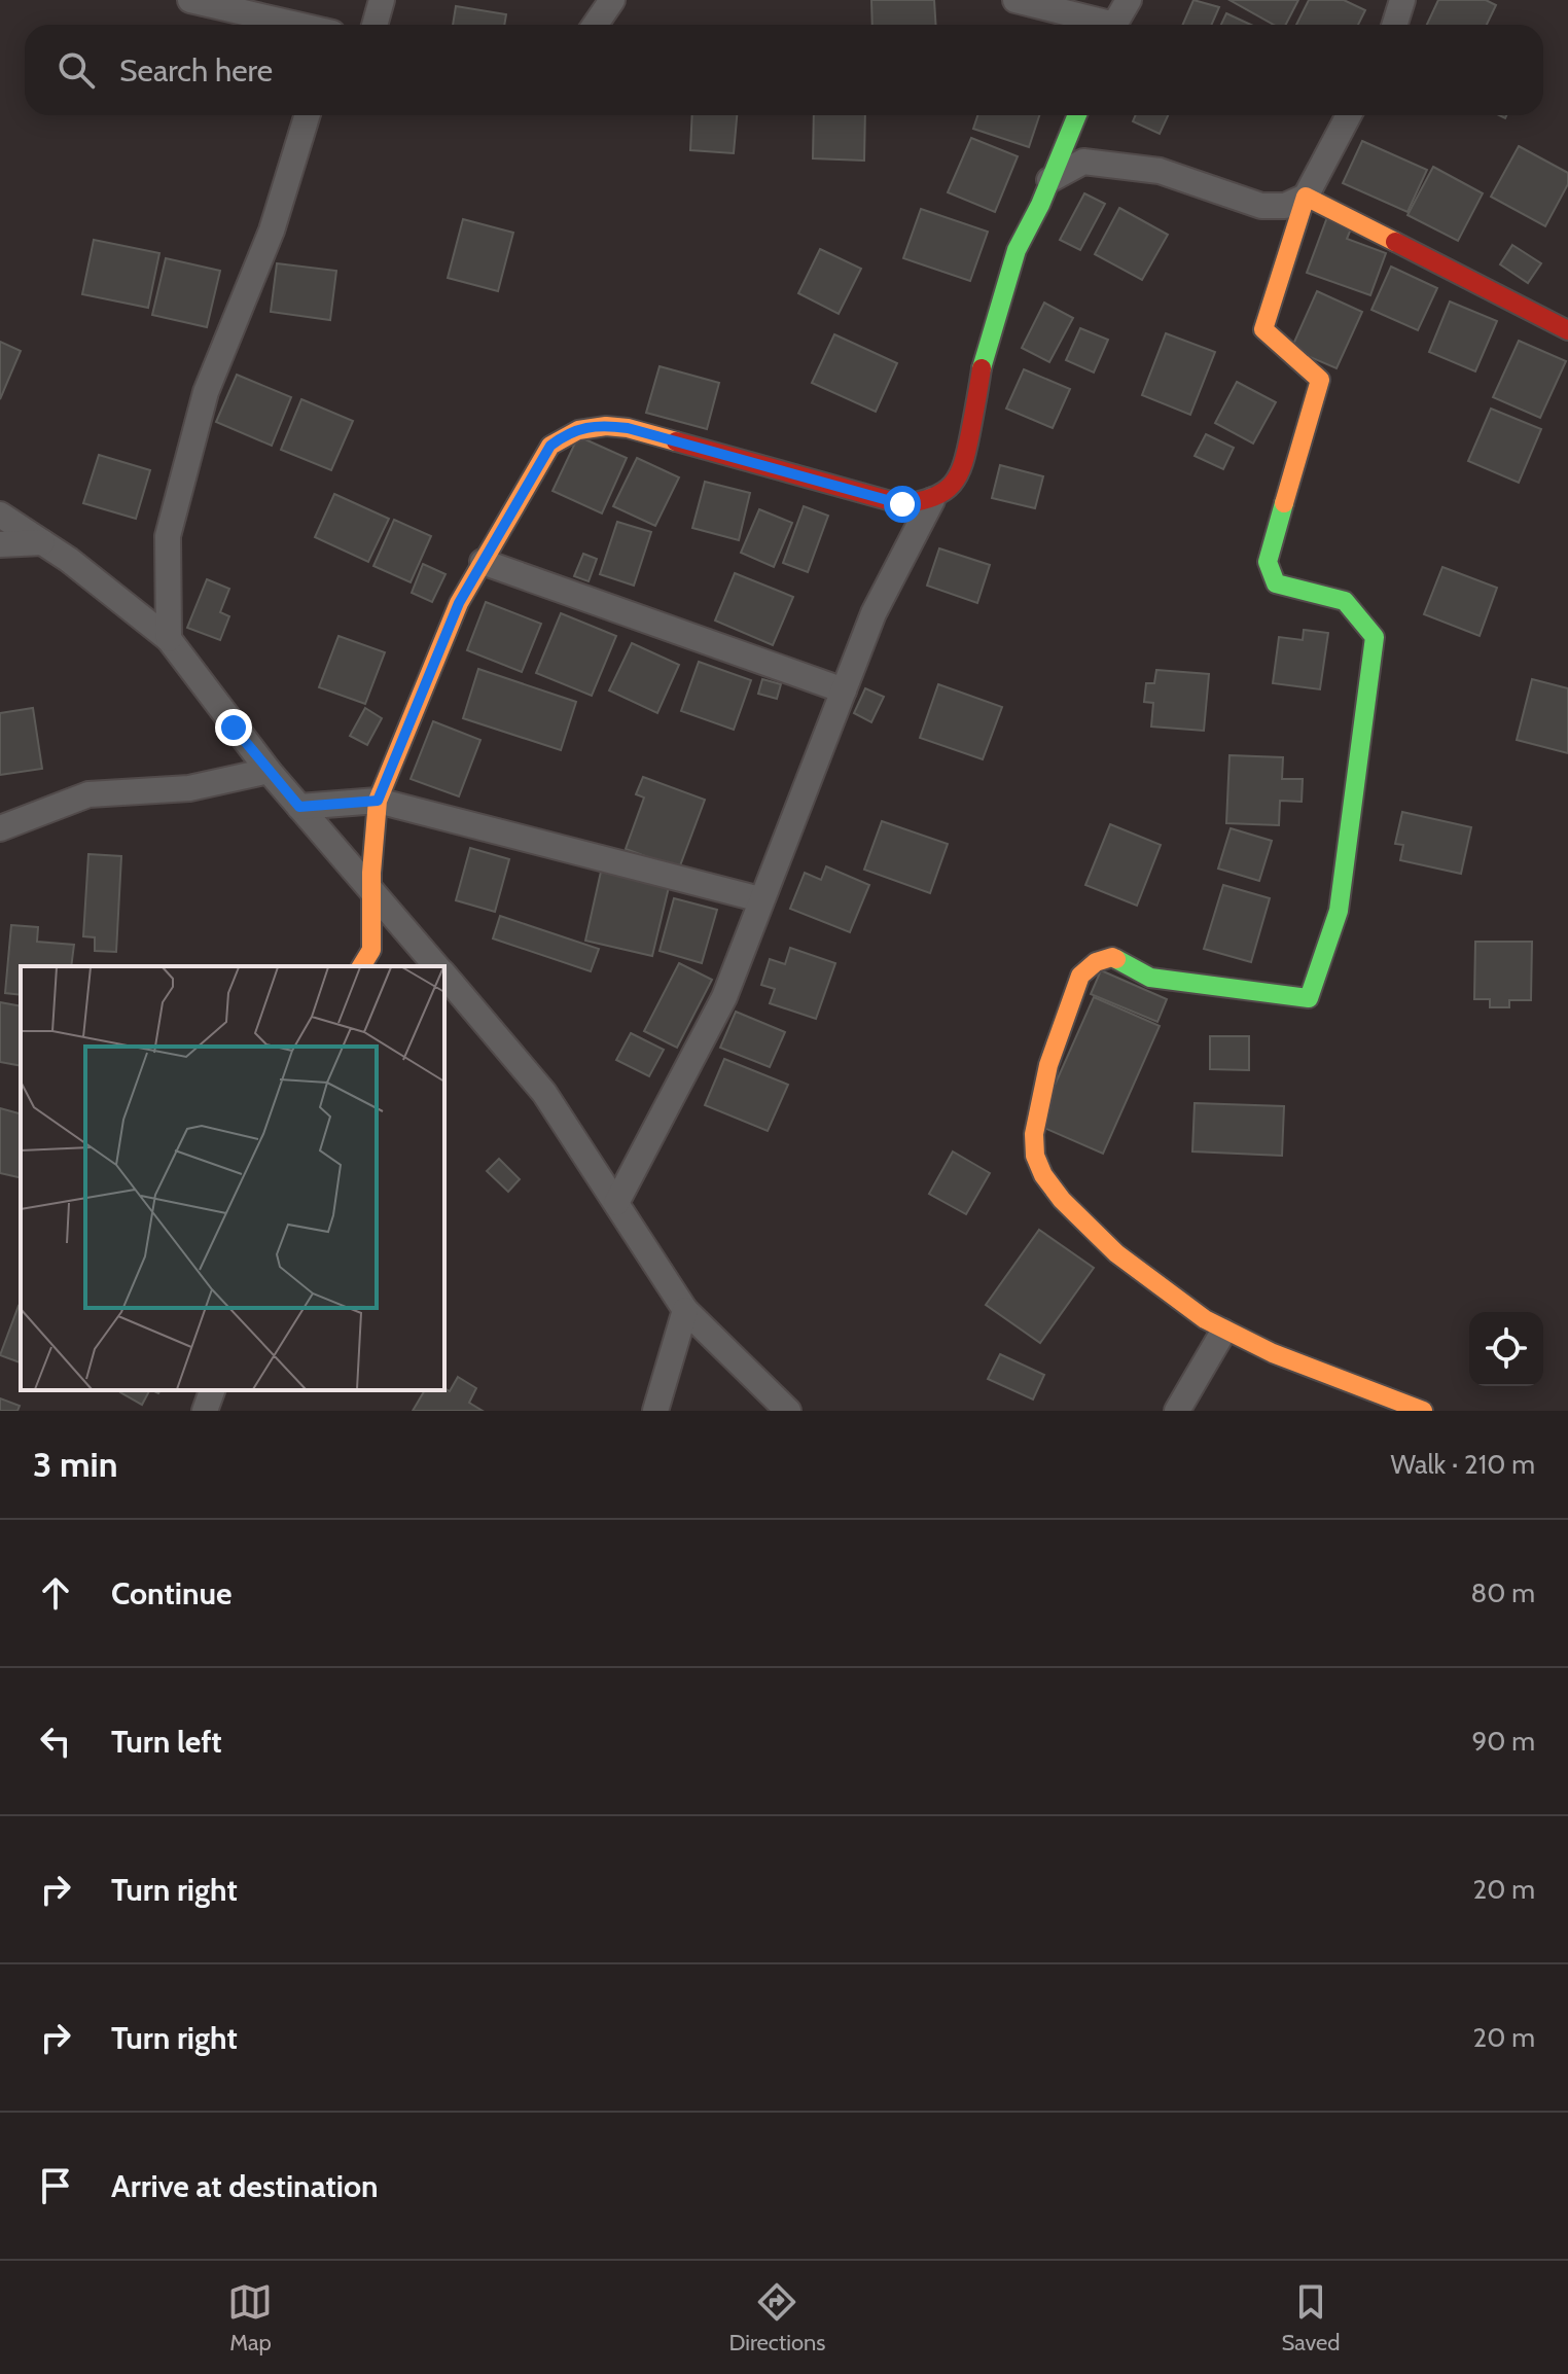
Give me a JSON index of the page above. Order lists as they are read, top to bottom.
{
  "page": {
    "search": "Search here",
    "heading": ["3 min", "Walk · 210 m"],
    "list": [
      ["Continue", "80 m"],
      ["Turn left", "90 m"],
      ["Turn right", "20 m"],
      ["Turn right", "20 m"],
      "Arrive at destination"
    ],
    "nav": ["Map", "Directions", "Saved"]
  }
}
